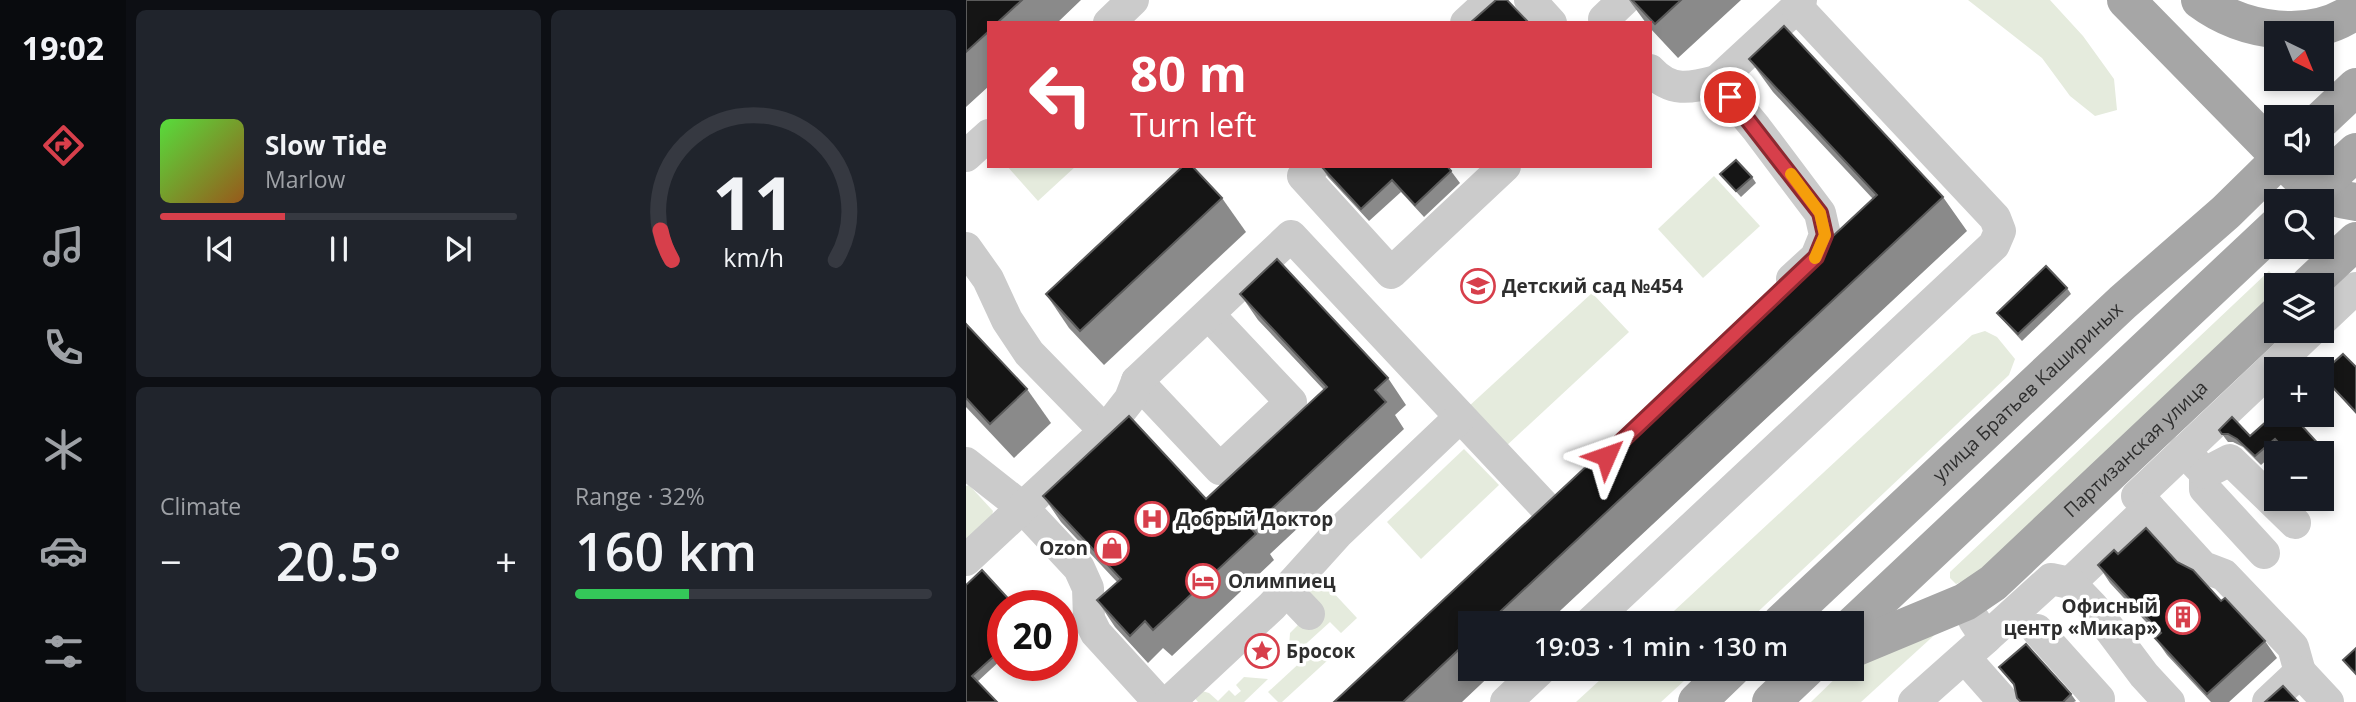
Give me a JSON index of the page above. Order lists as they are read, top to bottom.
{
  "streets": {
    "main road": ["улица Братьев Кашириных", "Партизанская улица"]
  },
  "places": {
    "school or university": ["Детский сад №454"],
    "hospital": ["Добрый Доктор"],
    "shop": ["Ozon"],
    "hotel": ["Олимпиец"],
    "building": ["Офисный центр «Микар»"],
    "place": ["Бросок"]
  },
  "north": "bottom right",
  "page": {
    "tabs": "19:02",
    "map_buttons": ["+", "−"],
    "turn": ["80 m", "Turn left"],
    "song": ["Slow Tide", "Marlow"],
    "tile": [
      "Climate",
      ["Range · 32%", "160 km"]
    ],
    "heat": ["−", "20.5°", "+"],
    "limit": "20",
    "trip": "19:03 · 1 min · 130 m",
    "gauge": ["11", "km/h"]
  }
}
